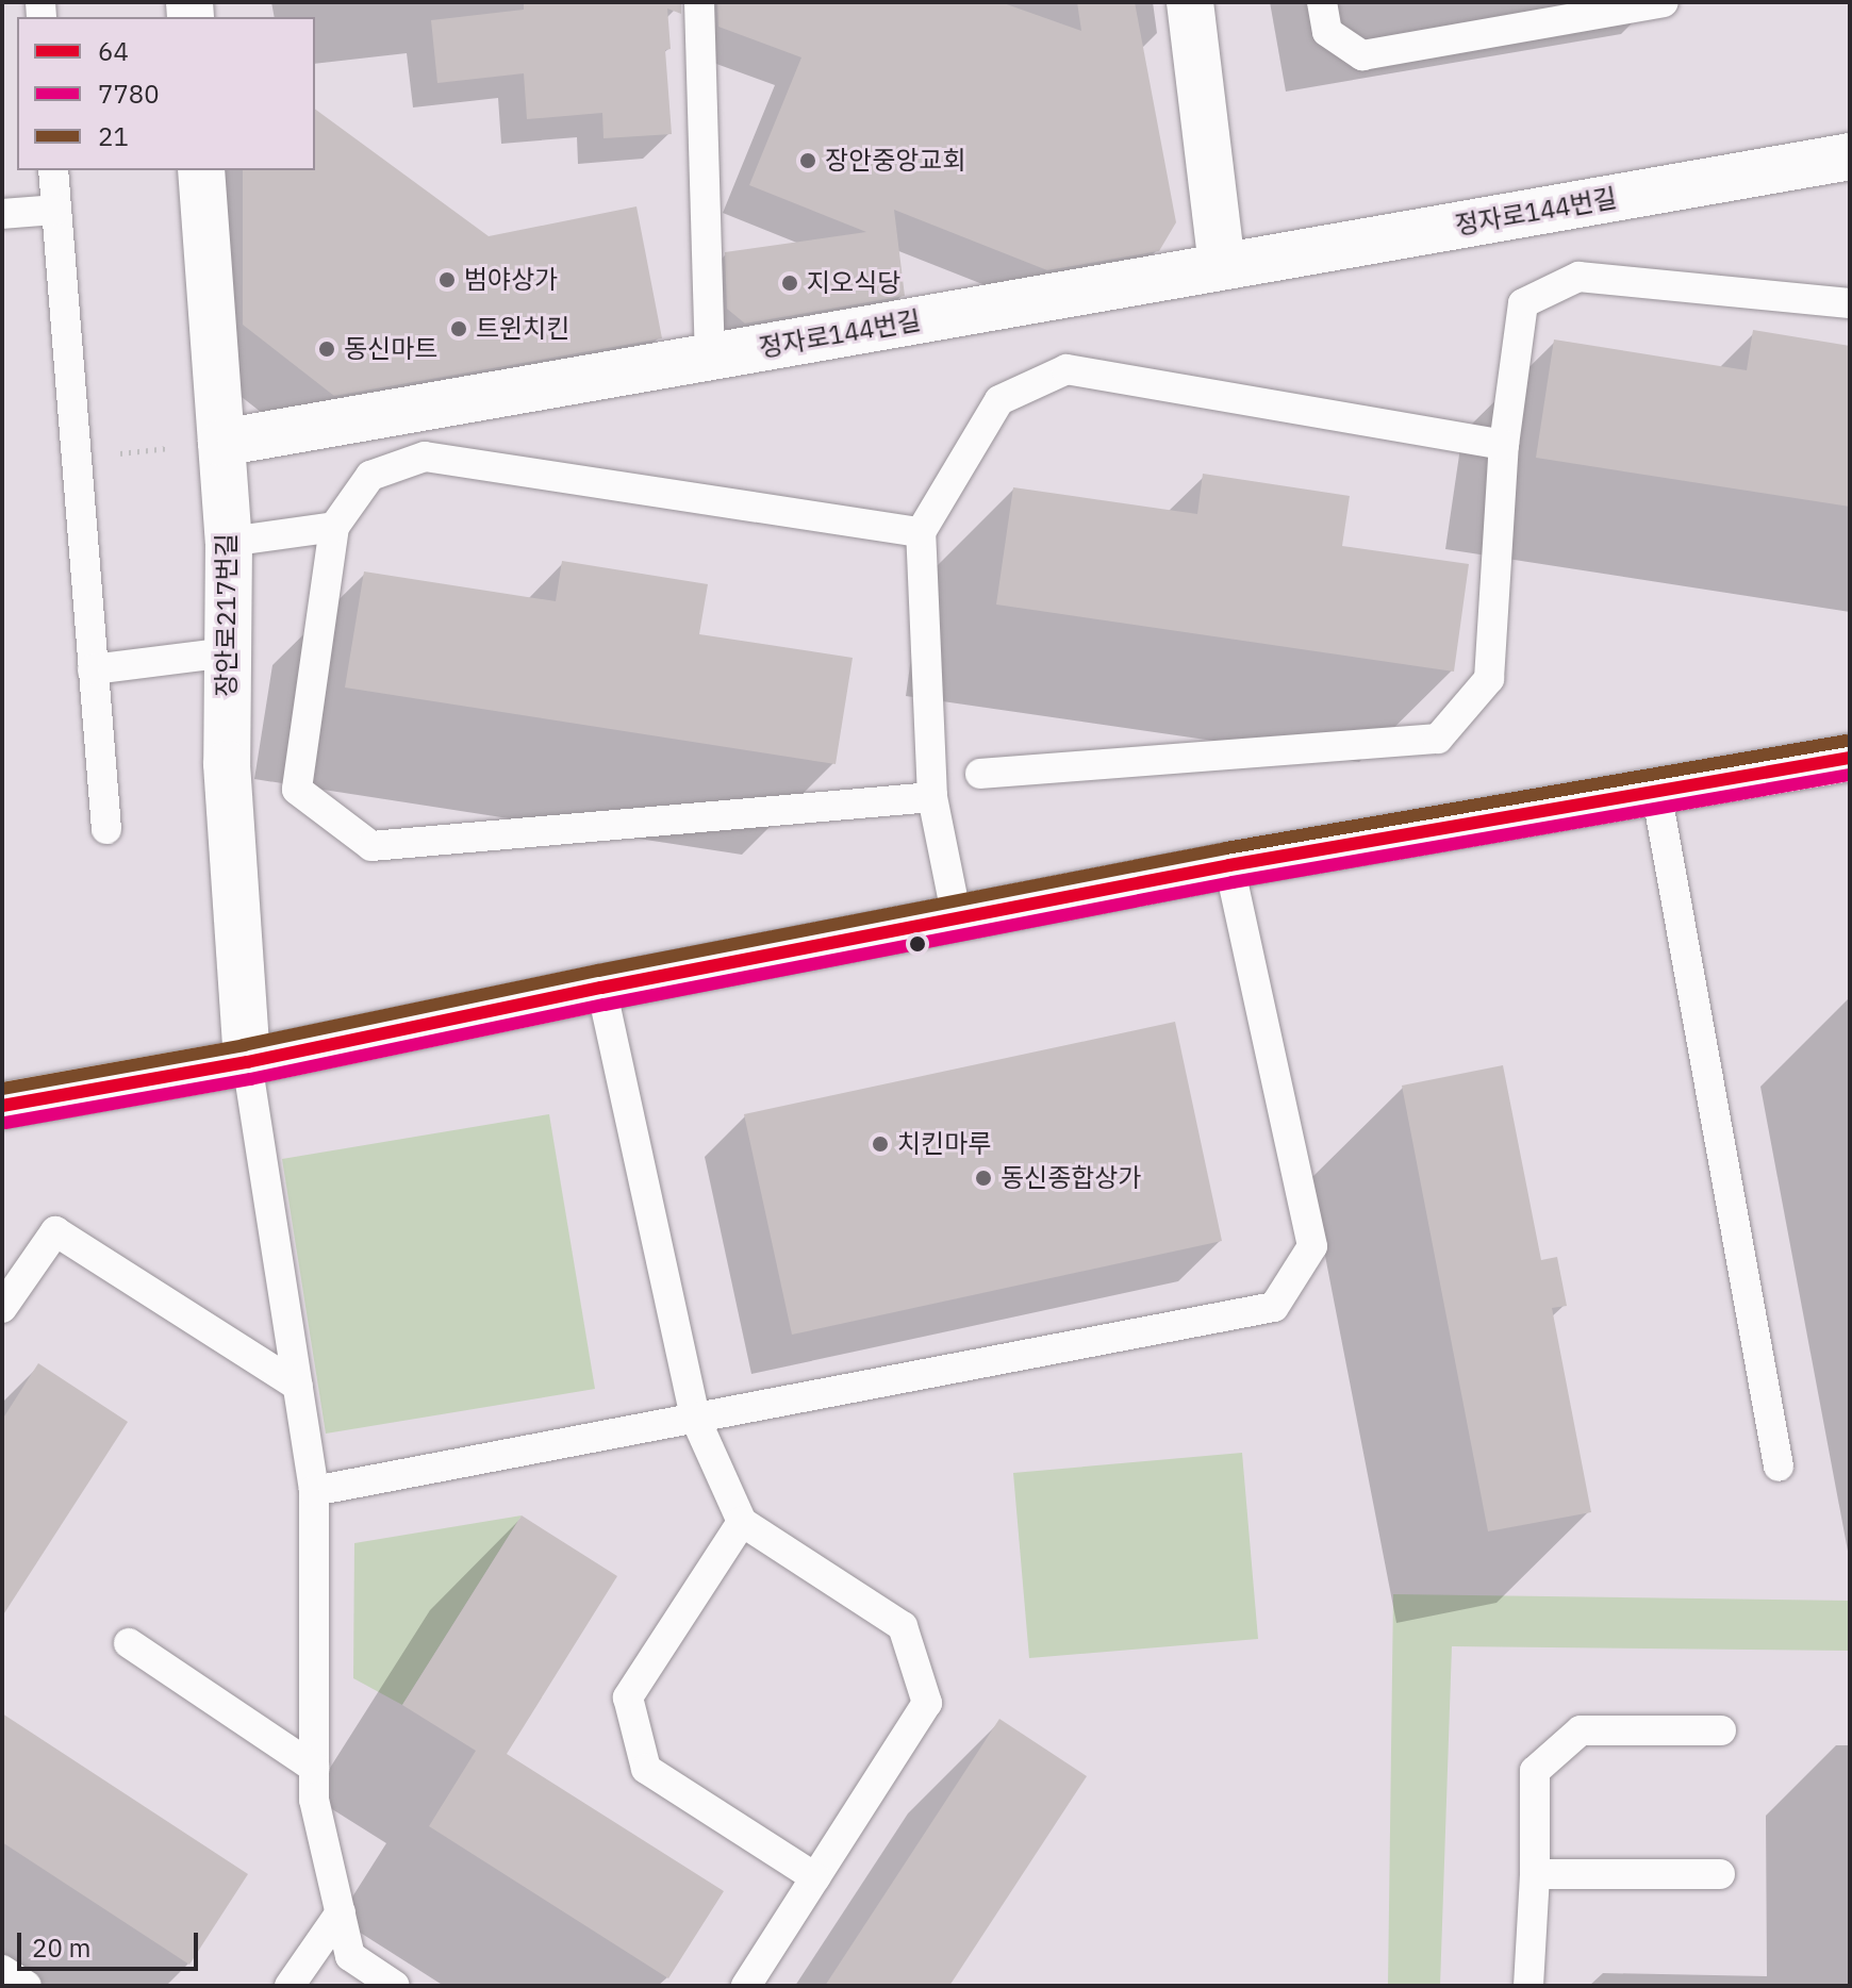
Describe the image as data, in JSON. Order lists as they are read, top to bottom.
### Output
{
  "streets": {
    "street": ["정자로144번길", "장안로217번길"]
  },
  "crossings": [
    ["정자로144번길", "장안로217번길"]
  ],
  "places": [
    "장안중앙교회",
    "범야상가",
    "지오식당",
    "트윈치킨",
    "동신마트",
    "치킨마루",
    "동신종합상가"
  ],
  "lines": ["transit line 21", "transit line 64", "transit line 7780"],
  "legend": ["64", "7780", "21"],
  "scale_bar": "20 m"
}
